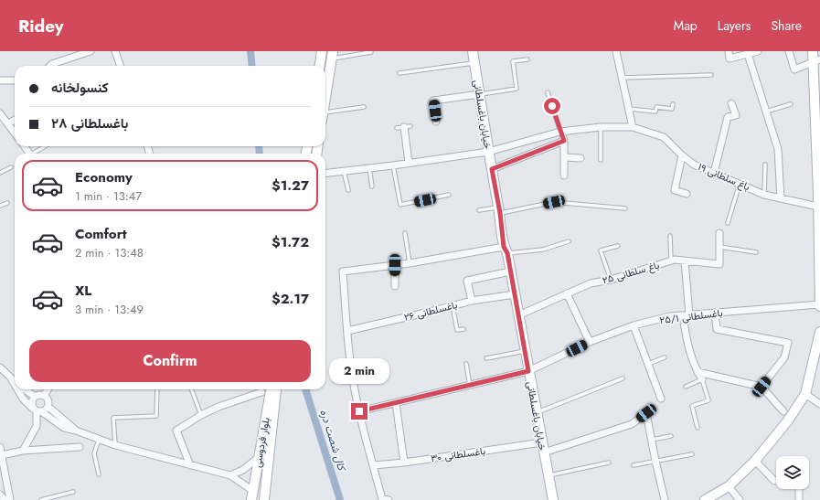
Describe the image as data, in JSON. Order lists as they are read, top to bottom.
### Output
{
  "streets": {
    "street": [
      "خیابان باغسلطانی",
      "باغ سلطانی ۱۹",
      "باغ سلطانی ۲۵",
      "باغسلطانی ۲۶",
      "باغسلطانی ۲۵/۱",
      "بلوار فردوسی",
      "باغسلطانی ۳۰"
    ]
  },
  "crossings": [
    ["خیابان باغسلطانی", "باغ سلطانی ۱۹"],
    ["خیابان باغسلطانی", "باغ سلطانی ۲۵"],
    ["خیابان باغسلطانی", "باغسلطانی ۲۶"],
    ["خیابان باغسلطانی", "باغسلطانی ۲۵/۱"],
    ["خیابان باغسلطانی", "باغسلطانی ۳۰"]
  ],
  "water": ["کال شصت دره"],
  "page": {
    "header": "Ridey",
    "nav": ["Map", "Layers", "Share"],
    "banner": ["کنسولخانه", "باغسلطانی ۲۸"],
    "list": [
      {
        "name": "Economy",
        "note": "1 min · 13:47",
        "value": "$1.27"
      },
      {
        "name": "Comfort",
        "note": "2 min · 13:48",
        "value": "$1.72"
      },
      {
        "name": "XL",
        "note": "3 min · 13:49",
        "value": "$2.17"
      }
    ],
    "buttons": "Confirm",
    "bubble": "2 min"
  }
}
